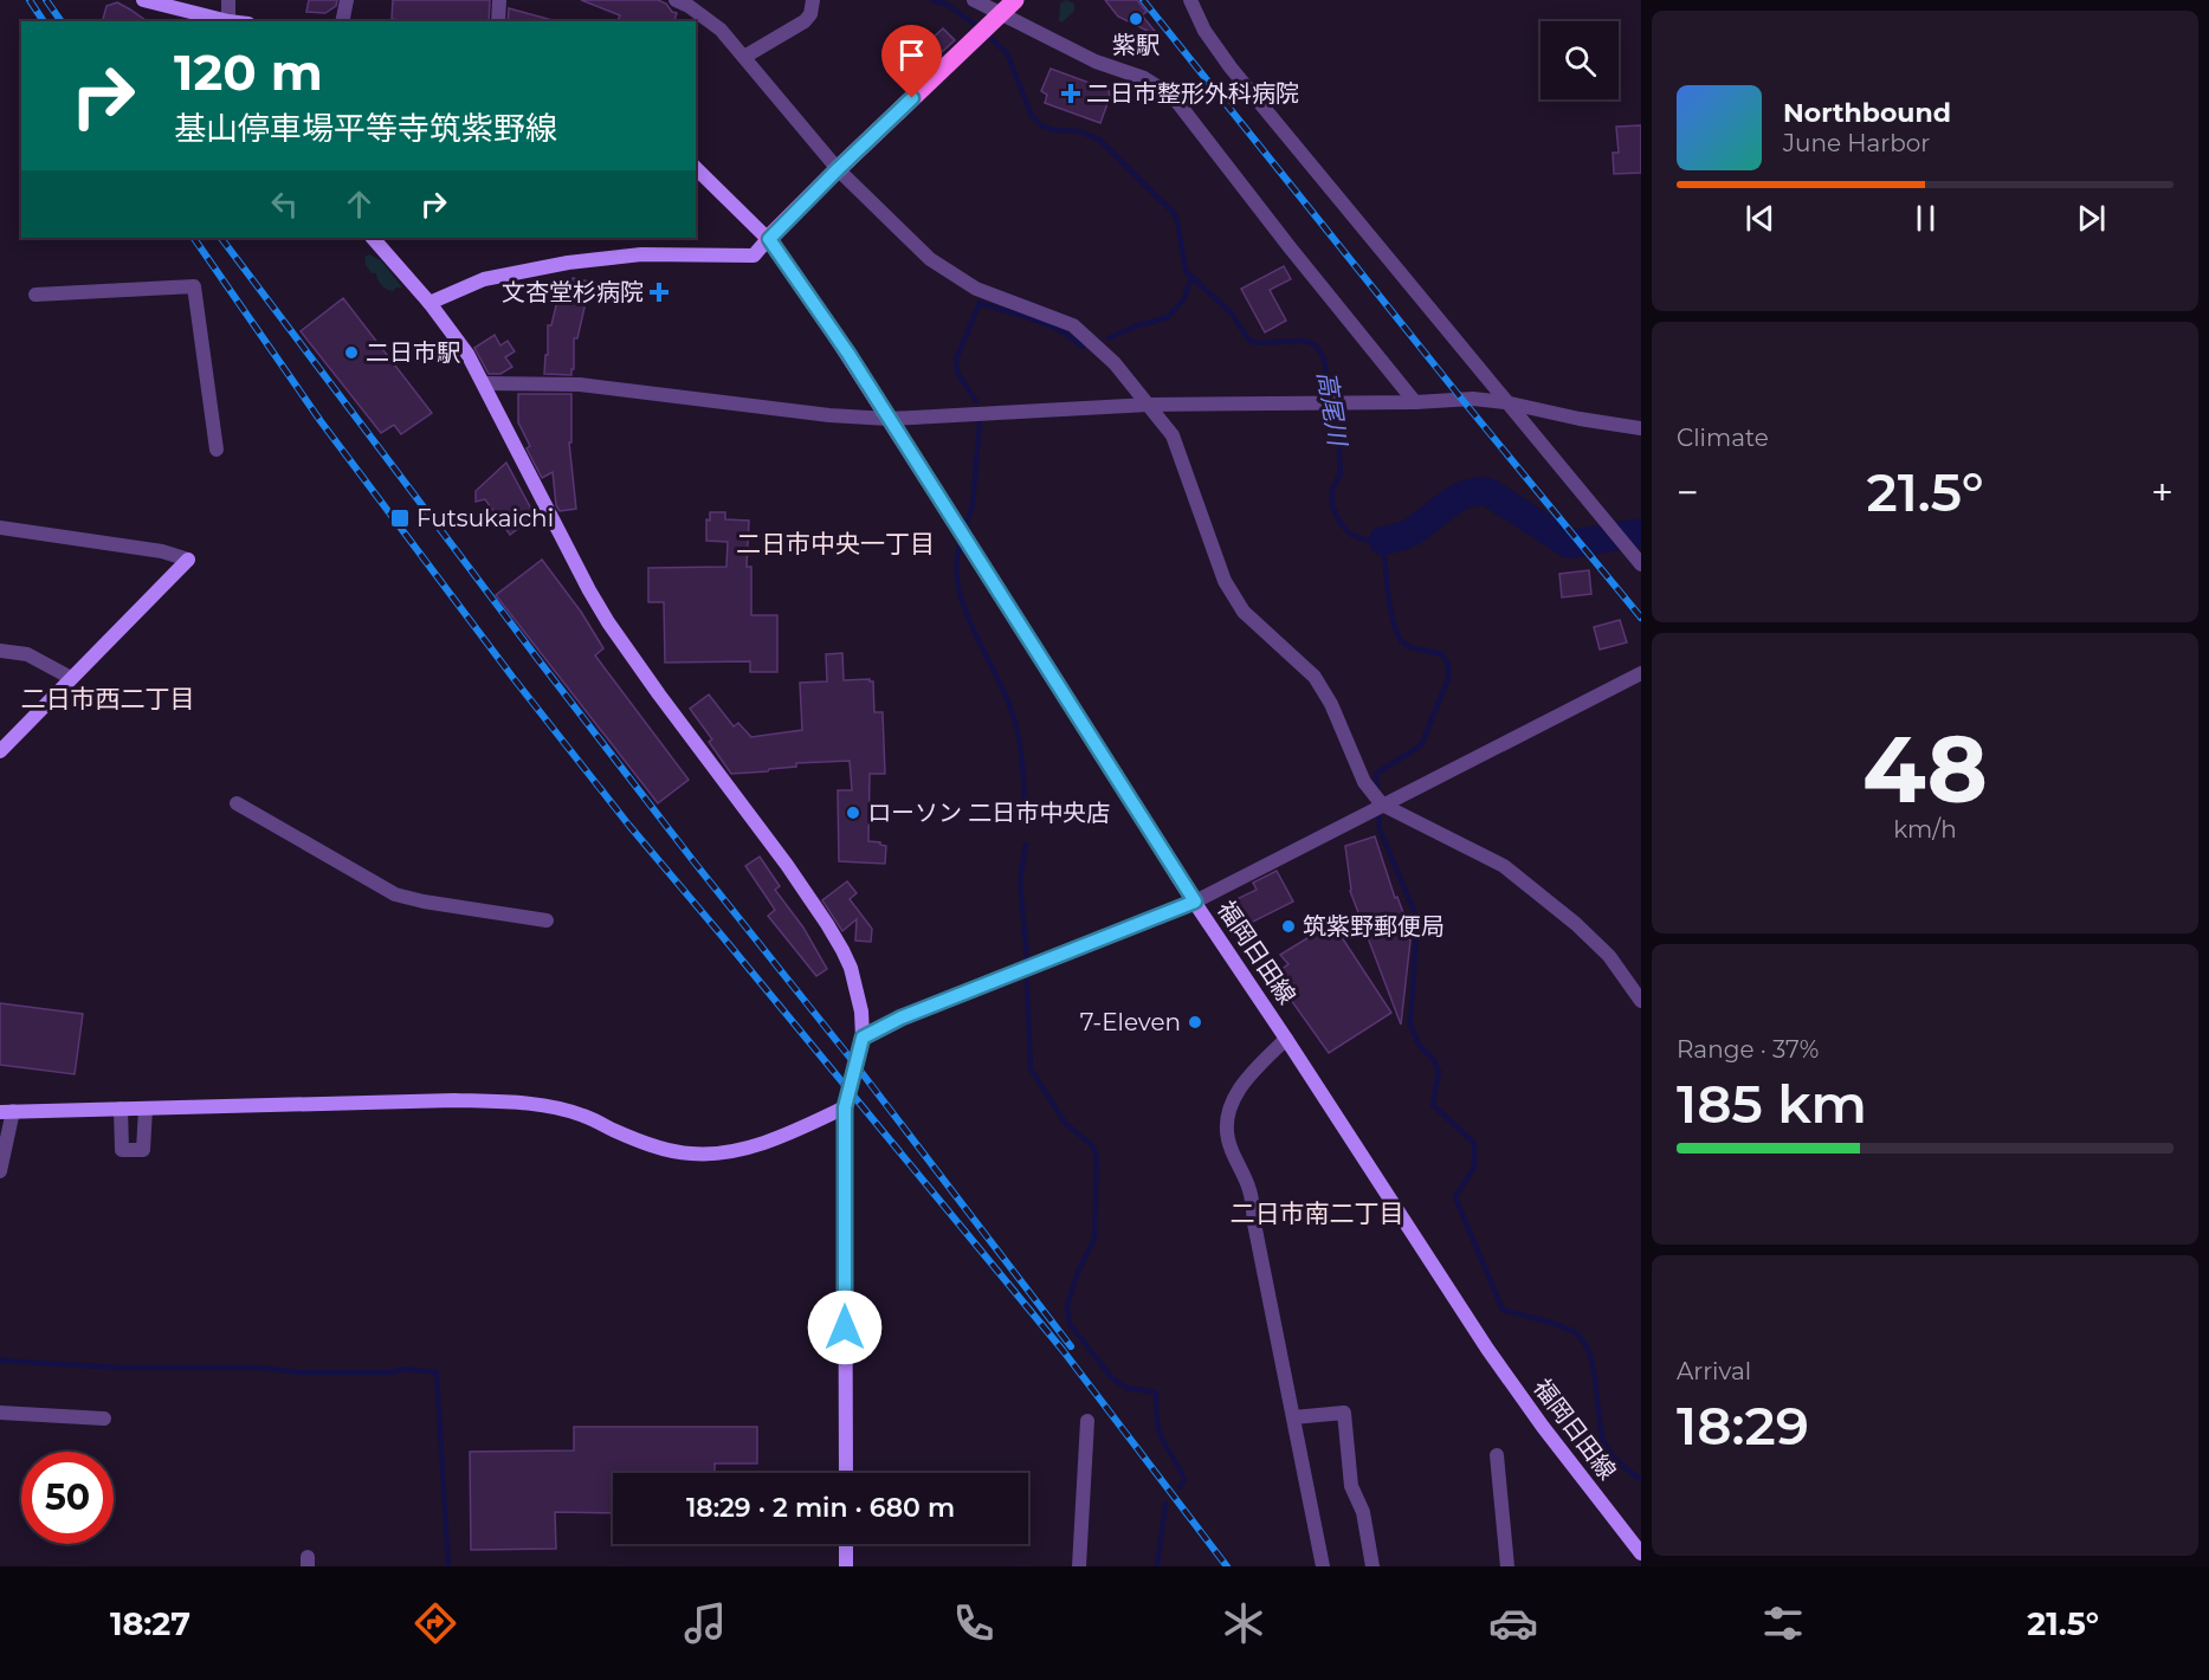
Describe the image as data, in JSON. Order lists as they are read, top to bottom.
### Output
{
  "streets": {
    "main road": ["福岡日田線"]
  },
  "districts": ["二日市中央一丁目", "二日市西二丁目", "二日市南二丁目"],
  "water": ["高尾川"],
  "places": {
    "other": [
      "紫駅",
      "二日市駅",
      "ローソン 二日市中央店",
      "筑紫野郵便局",
      "7-Eleven"
    ],
    "health": ["二日市整形外科病院", "文杏堂杉病院"],
    "transit": ["Futsukaichi"]
  },
  "page": {
    "turn": ["120 m", "基山停車場平等寺筑紫野線"],
    "song": ["Northbound", "June Harbor"],
    "tile": [
      "Climate",
      ["48", "km/h"],
      ["Range · 37%", "185 km"],
      ["Arrival", "18:29"]
    ],
    "heat": ["−", "21.5°", "+"],
    "limit": "50",
    "trip": "18:29 · 2 min · 680 m",
    "tabs": ["18:27", "21.5°"]
  }
}
